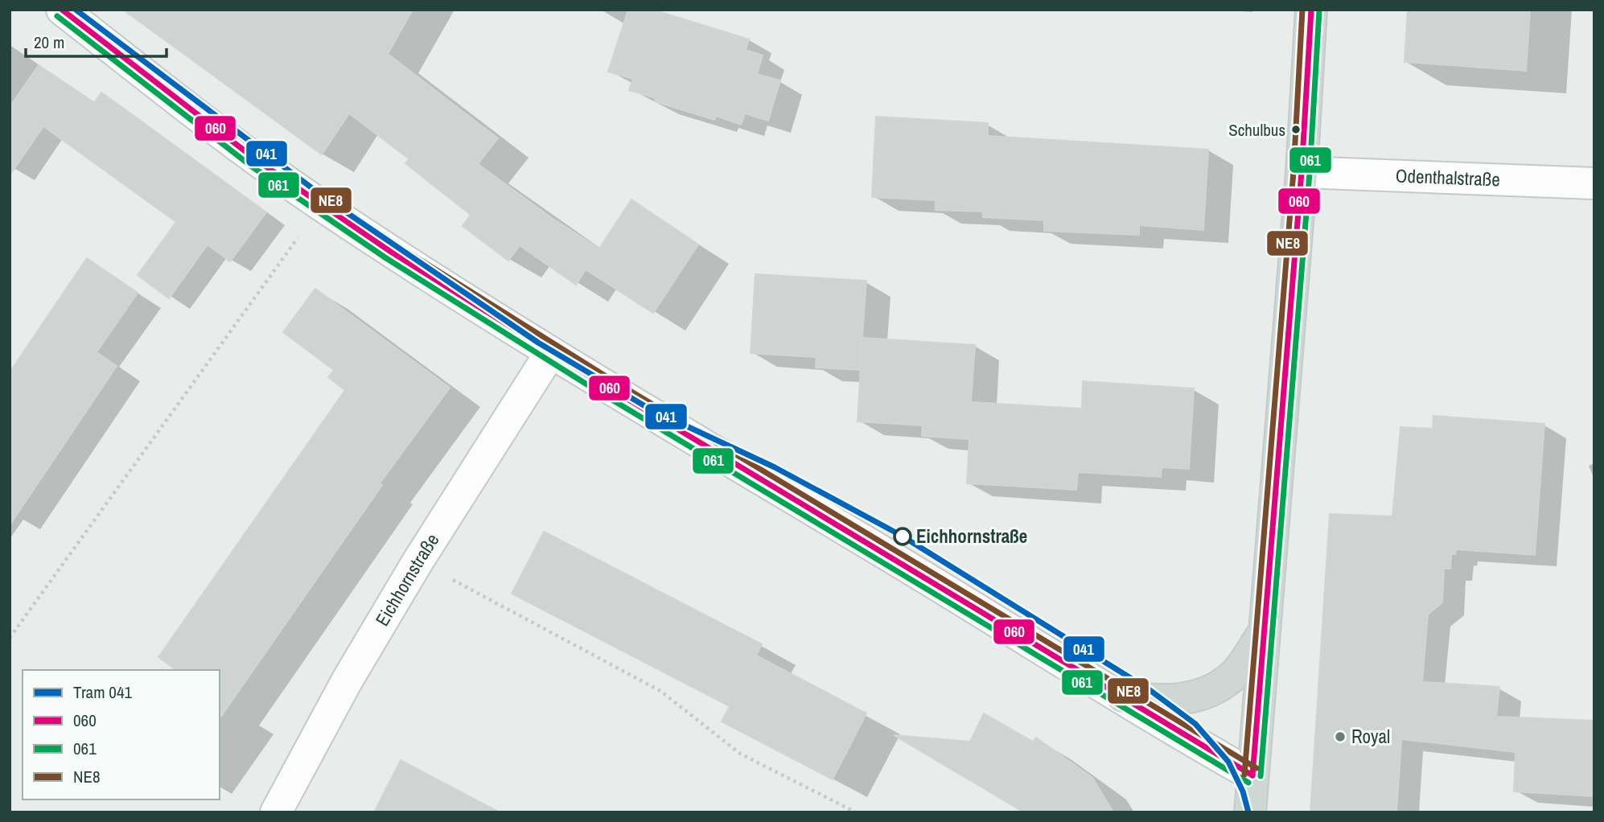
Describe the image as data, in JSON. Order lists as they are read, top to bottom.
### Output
{
  "streets": {
    "street": ["Odenthalstraße", "Eichhornstraße"]
  },
  "places": ["Schulbus", "Eichhornstraße", "Royal"],
  "lines": [
    "tram line 041",
    "transit line 060",
    "transit line NE8",
    "transit line 061"
  ],
  "legend": [
    "Tram 041",
    "060",
    "061",
    "NE8"
  ],
  "scale_bar": "20 m"
}
